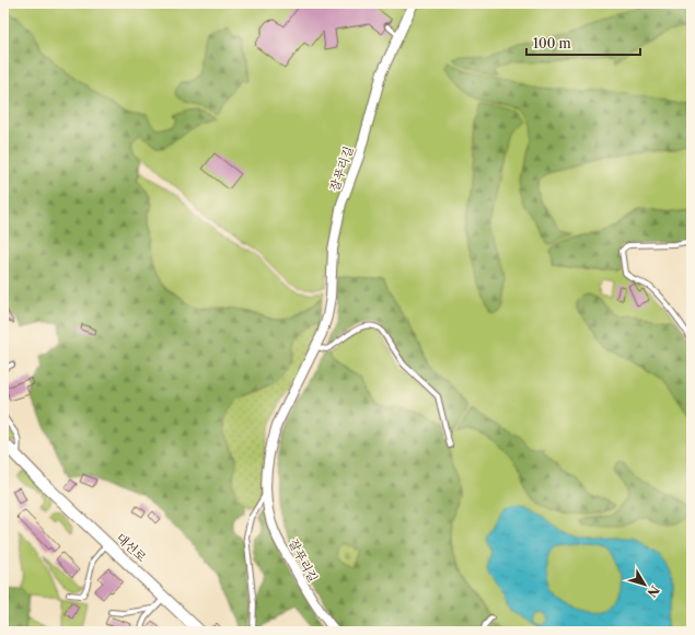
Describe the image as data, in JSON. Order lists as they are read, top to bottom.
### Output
{
  "streets": {
    "street": ["잘푸리길", "대선로"]
  },
  "scale_bar": "100 m",
  "north": "bottom right"
}
